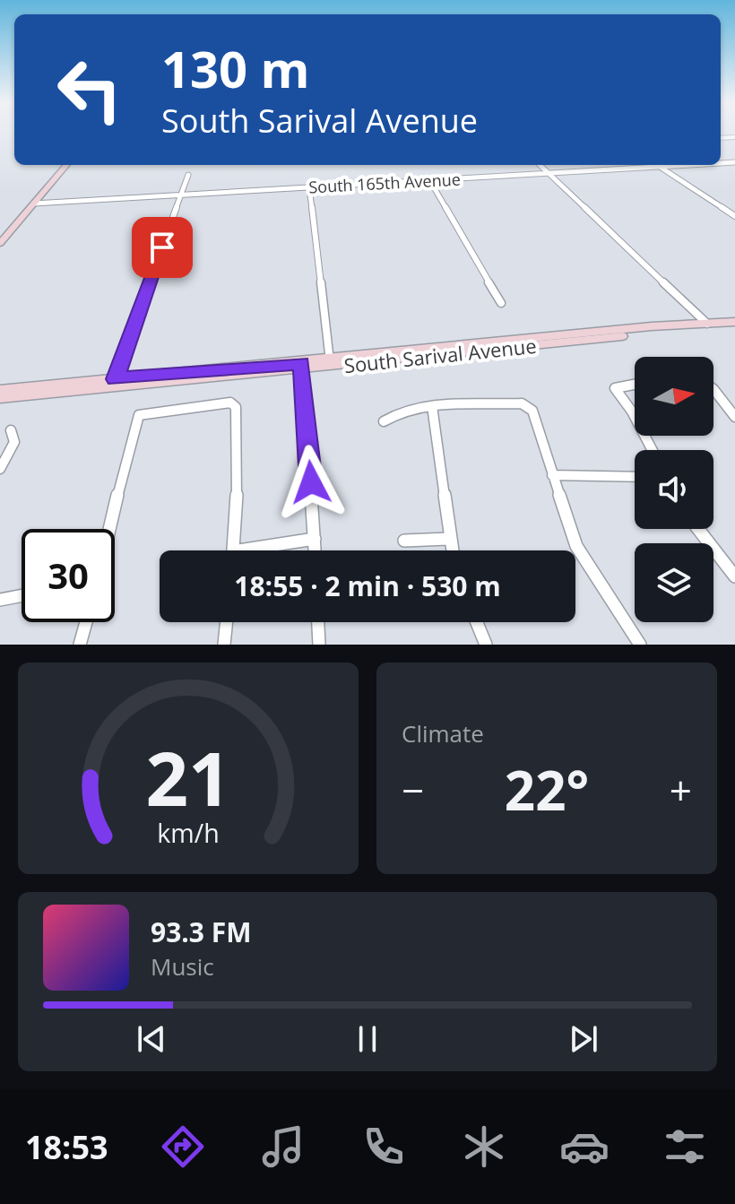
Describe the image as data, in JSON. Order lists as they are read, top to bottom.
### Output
{
  "streets": {
    "main road": ["South Sarival Avenue"],
    "street": ["South 165th Avenue"]
  },
  "north": "right",
  "page": {
    "turn": ["130 m", "South Sarival Avenue"],
    "limit": "30",
    "trip": "18:55 · 2 min · 530 m",
    "tile": "Climate",
    "heat": ["−", "22°", "+"],
    "song": ["93.3 FM", "Music"],
    "tabs": "18:53",
    "gauge": ["21", "km/h"]
  }
}
